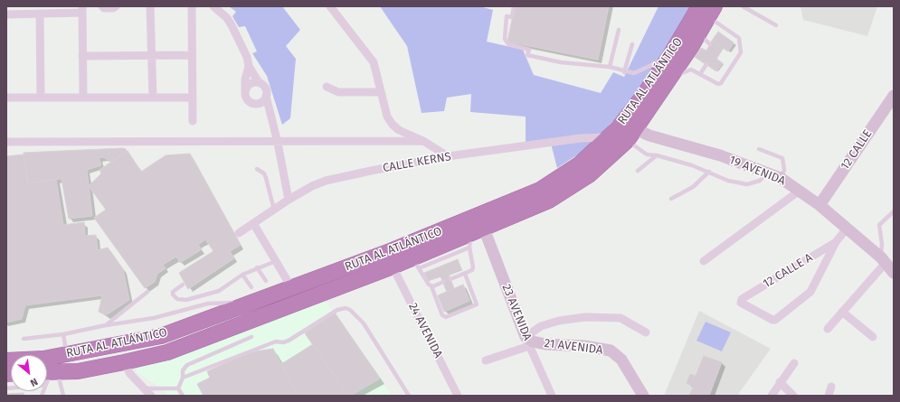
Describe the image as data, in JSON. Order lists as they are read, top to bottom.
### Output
{
  "streets": {
    "highway": ["RUTA AL ATLÁNTICO"],
    "street": [
      "12 CALLE",
      "CALLE KERNS",
      "19 AVENIDA",
      "12 CALLE A",
      "23 AVENIDA",
      "24 AVENIDA",
      "21 AVENIDA"
    ]
  },
  "crossings": [
    ["RUTA AL ATLÁNTICO", "CALLE KERNS"],
    ["RUTA AL ATLÁNTICO", "19 AVENIDA"],
    ["RUTA AL ATLÁNTICO", "23 AVENIDA"],
    ["RUTA AL ATLÁNTICO", "24 AVENIDA"],
    ["12 CALLE", "19 AVENIDA"],
    ["23 AVENIDA", "21 AVENIDA"]
  ],
  "north": "bottom right"
}
